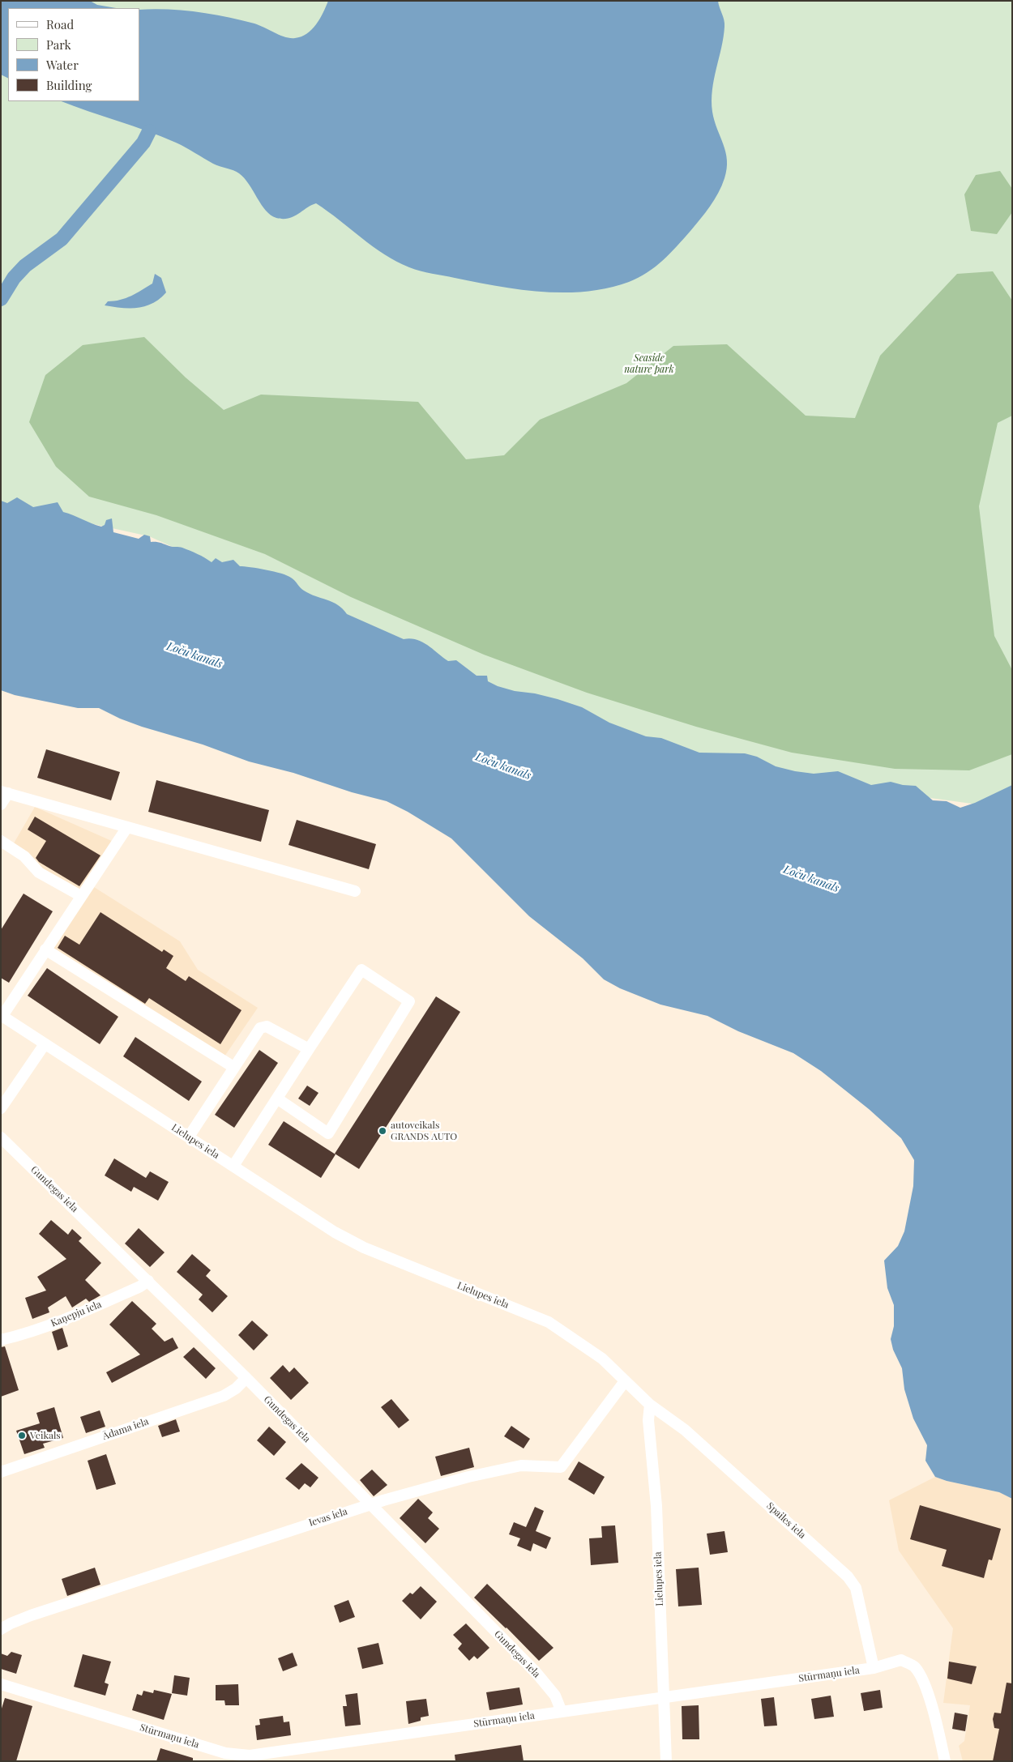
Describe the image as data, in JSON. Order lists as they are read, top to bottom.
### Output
{
  "streets": {
    "street": [
      "Lielupes iela",
      "Gundegas iela",
      "Kaņepju iela",
      "Ādama iela",
      "Ievas iela",
      "Spailes iela",
      "Stūrmaņu iela"
    ]
  },
  "crossings": [
    ["Lielupes iela", "Ievas iela"],
    ["Lielupes iela", "Spailes iela"],
    ["Lielupes iela", "Stūrmaņu iela"],
    ["Gundegas iela", "Kaņepju iela"],
    ["Gundegas iela", "Ādama iela"],
    ["Gundegas iela", "Ievas iela"],
    ["Gundegas iela", "Stūrmaņu iela"],
    ["Spailes iela", "Stūrmaņu iela"]
  ],
  "water": ["Loču kanāls"],
  "parks": ["Seaside nature park"],
  "places": ["autoveikals GRANDS AUTO", "Veikals"],
  "legend": [
    "Road",
    "Park",
    "Water",
    "Building"
  ]
}
